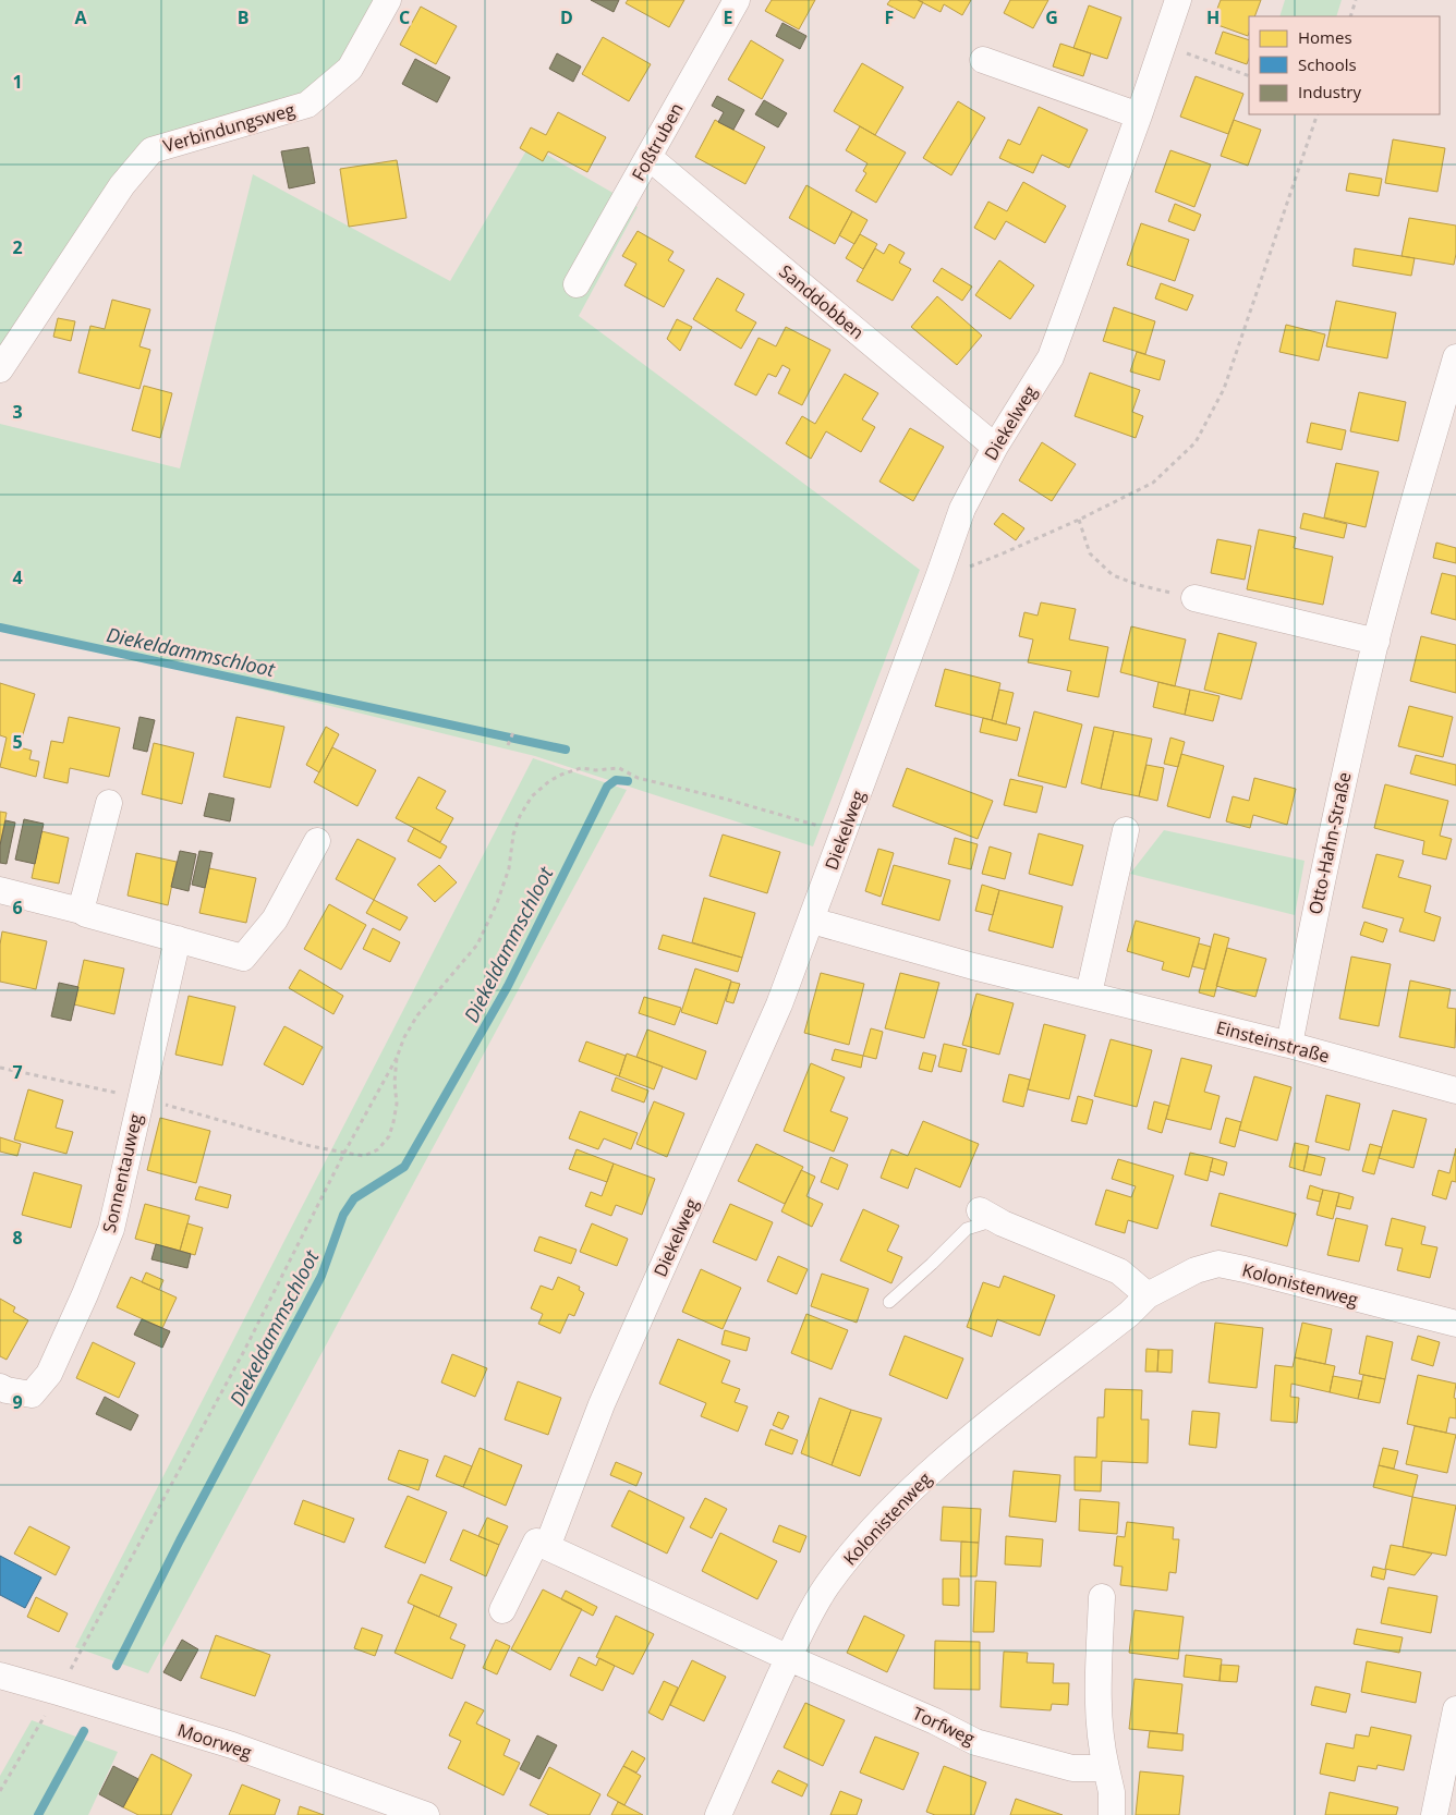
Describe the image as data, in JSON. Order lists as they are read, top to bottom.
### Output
{
  "streets": {
    "street": [
      "Verbindungsweg",
      "Foßtruben",
      "Sanddobben",
      "Diekelweg",
      "Otto-Hahn-Straße",
      "Einsteinstraße",
      "Sonnentauweg",
      "Kolonistenweg",
      "Torfweg",
      "Moorweg"
    ]
  },
  "crossings": [
    ["Foßtruben", "Sanddobben"],
    ["Sanddobben", "Diekelweg"],
    ["Diekelweg", "Einsteinstraße"],
    ["Otto-Hahn-Straße", "Einsteinstraße"],
    ["Kolonistenweg", "Torfweg"]
  ],
  "water": ["Diekeldammschloot"],
  "legend": ["Homes", "Schools", "Industry"],
  "grid": {
    "columns": [
      "A",
      "B",
      "C",
      "D",
      "E",
      "F",
      "G",
      "H"
    ],
    "rows": [
      "1",
      "2",
      "3",
      "4",
      "5",
      "6",
      "7",
      "8",
      "9"
    ]
  }
}
